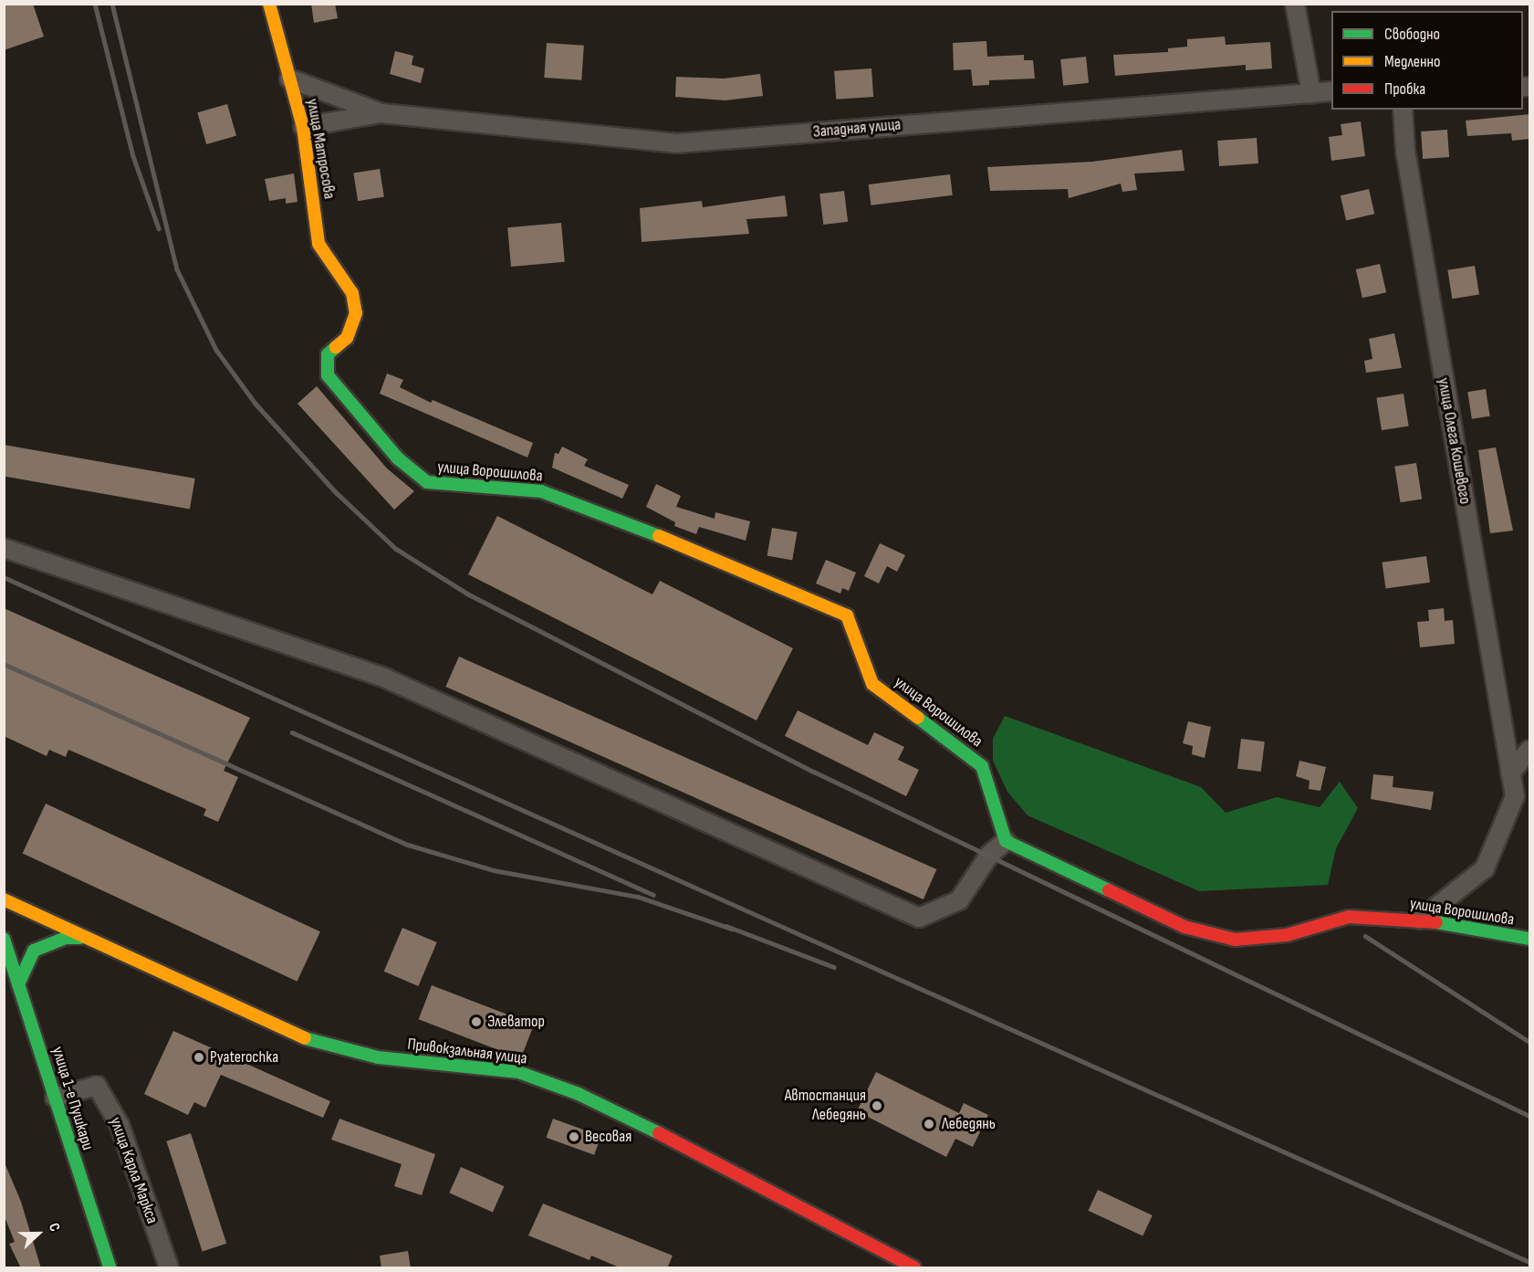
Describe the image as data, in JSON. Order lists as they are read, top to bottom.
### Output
{
  "streets": {
    "street": [
      "Западная улица",
      "улица Матросова",
      "улица Олега Кошевого",
      "улица Ворошилова",
      "Привокзальная улица",
      "улица 1-е Пушкари",
      "улица Карла Маркса"
    ]
  },
  "crossings": [
    ["улица Матросова", "улица Ворошилова"],
    ["улица Олега Кошевого", "улица Ворошилова"],
    ["улица 1-е Пушкари", "улица Карла Маркса"]
  ],
  "places": [
    "Элеватор",
    "Pyaterochka",
    "Автостанция Лебедянь",
    "Лебедянь",
    "Весовая"
  ],
  "legend": ["Свободно", "Медленно", "Пробка"],
  "north": "right"
}
